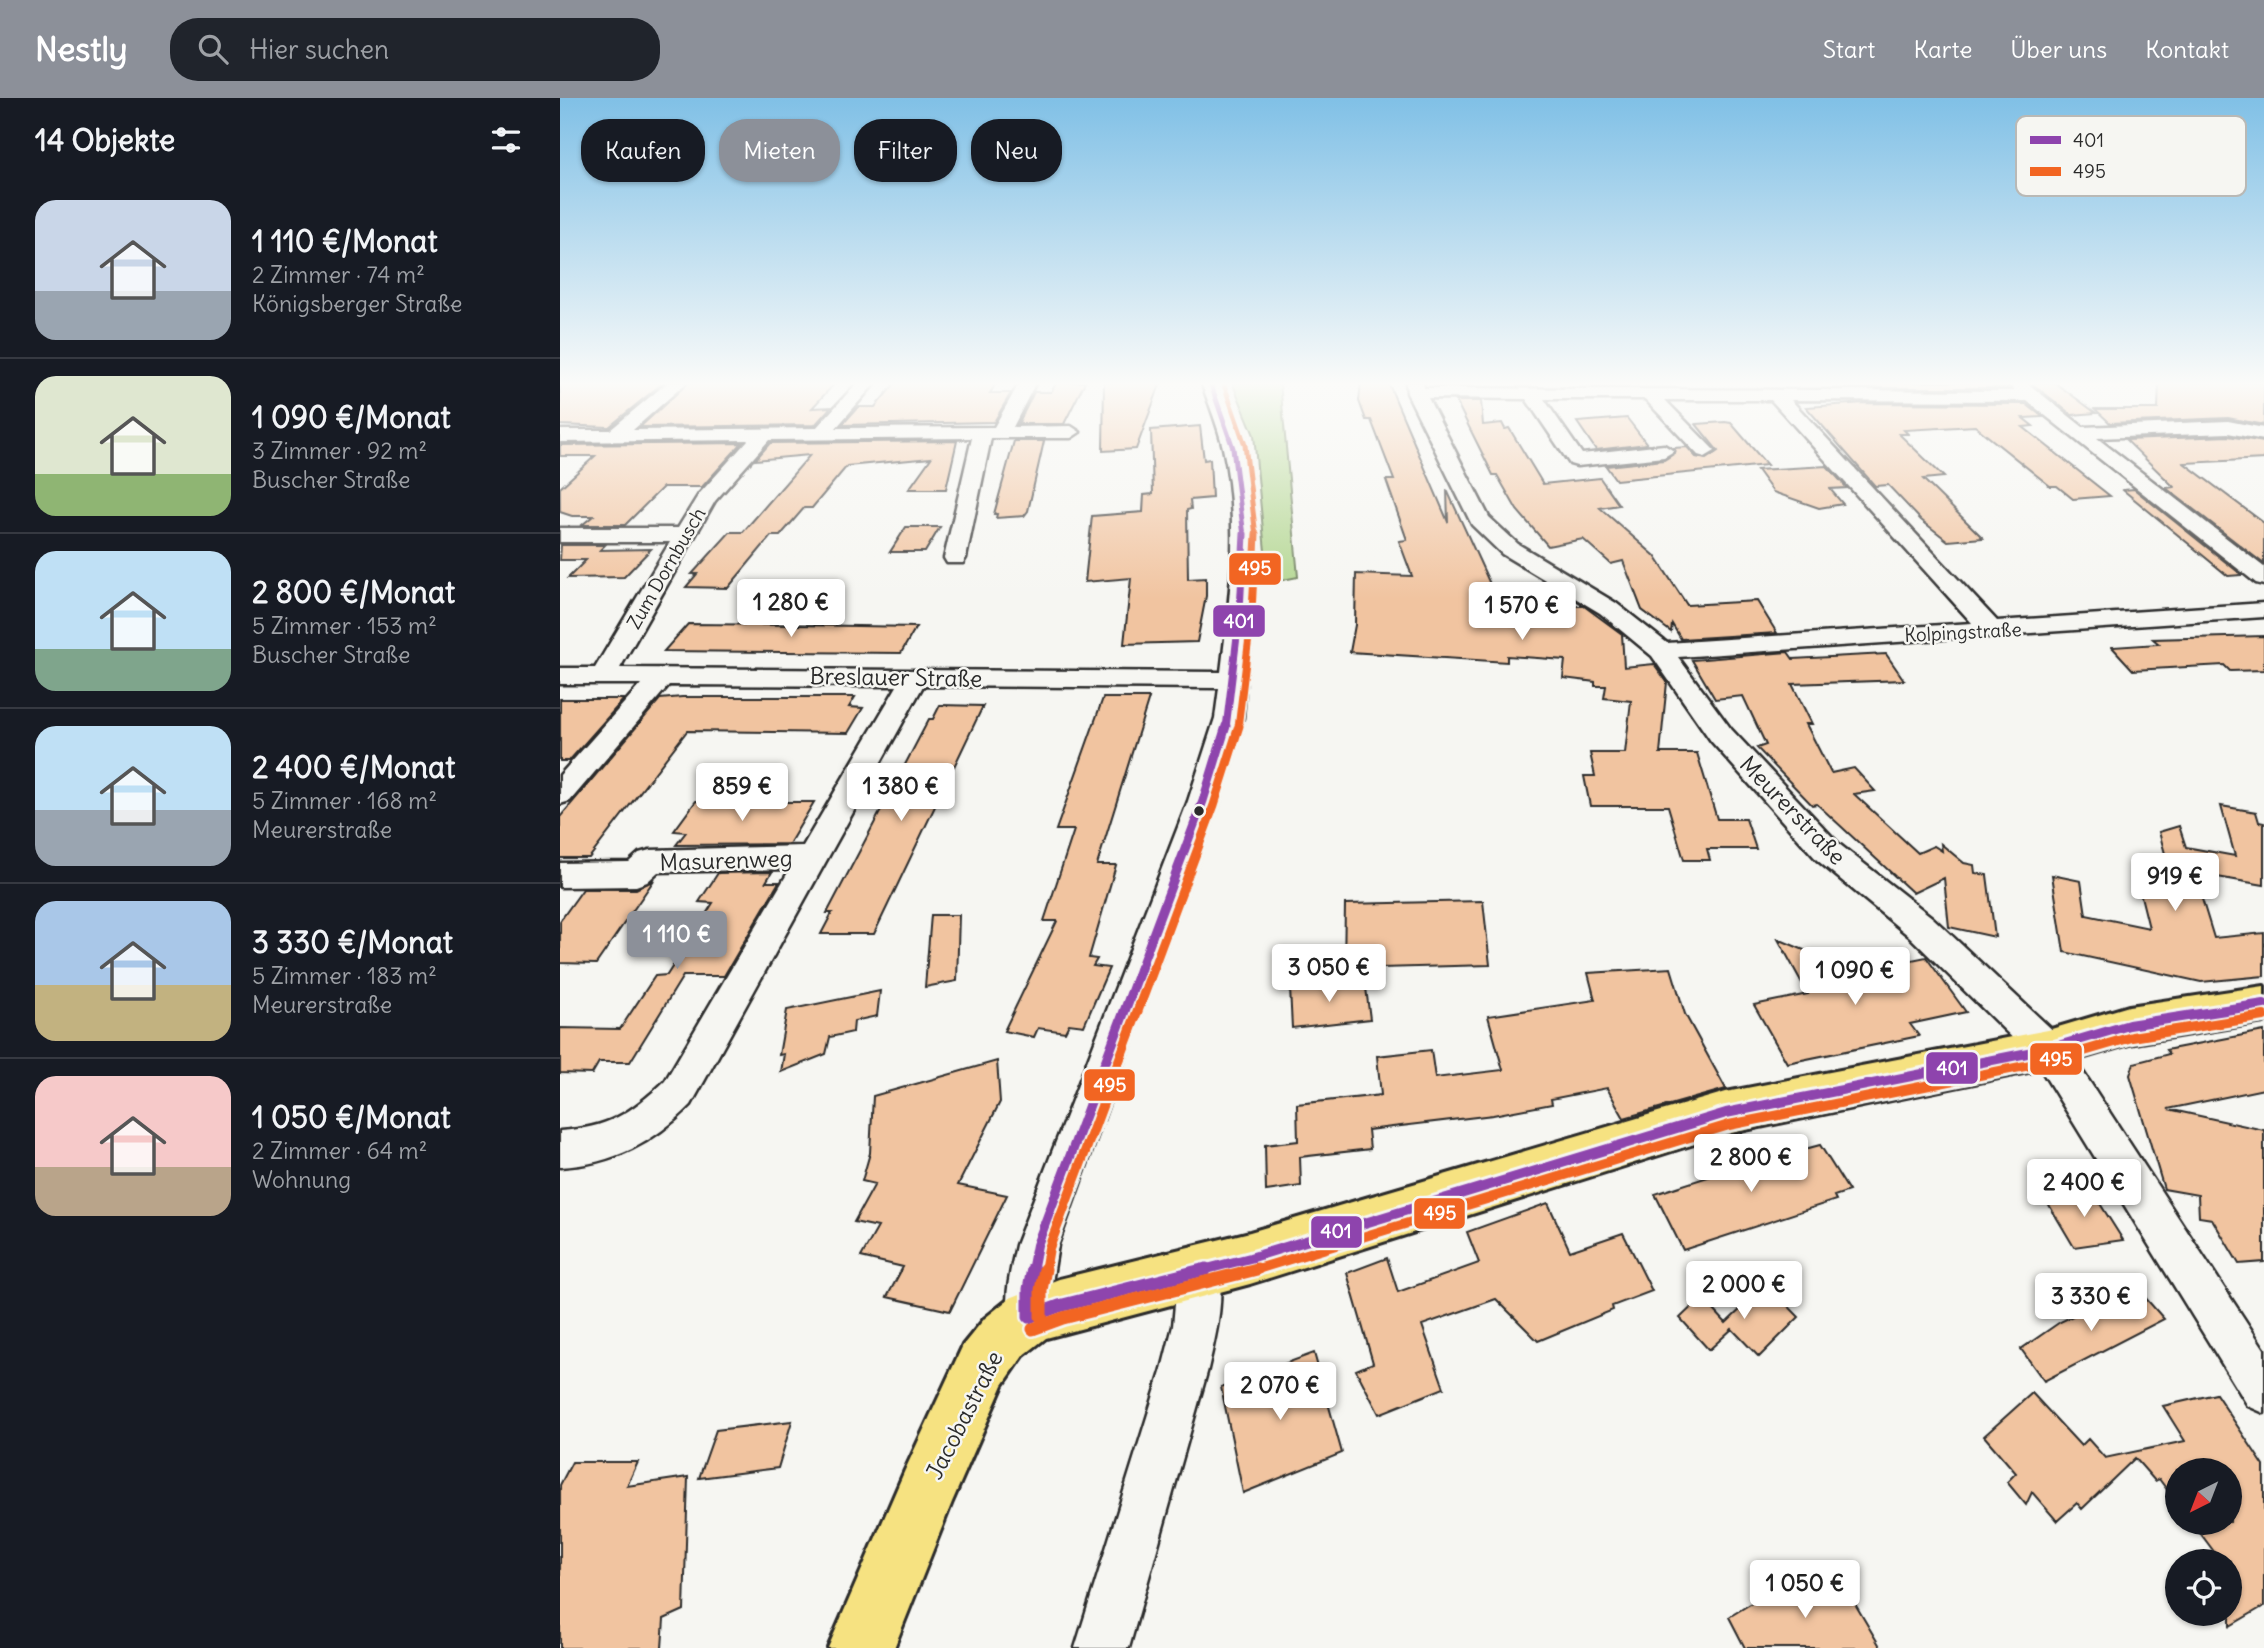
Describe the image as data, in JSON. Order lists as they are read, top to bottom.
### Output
{
  "streets": {
    "main road": ["Jacobastraße"],
    "street": [
      "Zum Dornbusch",
      "Kolpingstraße",
      "Breslauer Straße",
      "Meurerstraße",
      "Masurenweg"
    ]
  },
  "crossings": [
    ["Zum Dornbusch", "Breslauer Straße"],
    ["Kolpingstraße", "Meurerstraße"]
  ],
  "lines": ["transit line 401", "transit line 495"],
  "legend": ["401", "495"],
  "north": "bottom left",
  "page": {
    "header": "Nestly",
    "search": "Hier suchen",
    "nav": [
      "Start",
      "Karte",
      "Über uns",
      "Kontakt"
    ],
    "heading": "14 Objekte",
    "chip": [
      "Kaufen",
      "Mieten",
      "Filter",
      "Neu"
    ],
    "list": [
      {
        "name": "1 110 €/Monat",
        "note": "2 Zimmer · 74 m² · Königsberger Straße"
      },
      {
        "name": "1 090 €/Monat",
        "note": "3 Zimmer · 92 m² · Buscher Straße"
      },
      {
        "name": "2 800 €/Monat",
        "note": "5 Zimmer · 153 m² · Buscher Straße"
      },
      {
        "name": "2 400 €/Monat",
        "note": "5 Zimmer · 168 m² · Meurerstraße"
      },
      {
        "name": "3 330 €/Monat",
        "note": "5 Zimmer · 183 m² · Meurerstraße"
      },
      {
        "name": "1 050 €/Monat",
        "note": "2 Zimmer · 64 m² · Wohnung"
      }
    ],
    "price": [
      "1 280 €",
      "1 570 €",
      "859 €",
      "1 380 €",
      "919 €",
      "1 110 €",
      "3 050 €",
      "1 090 €",
      "2 800 €",
      "2 400 €",
      "2 000 €",
      "3 330 €",
      "2 070 €",
      "1 050 €"
    ]
  }
}
